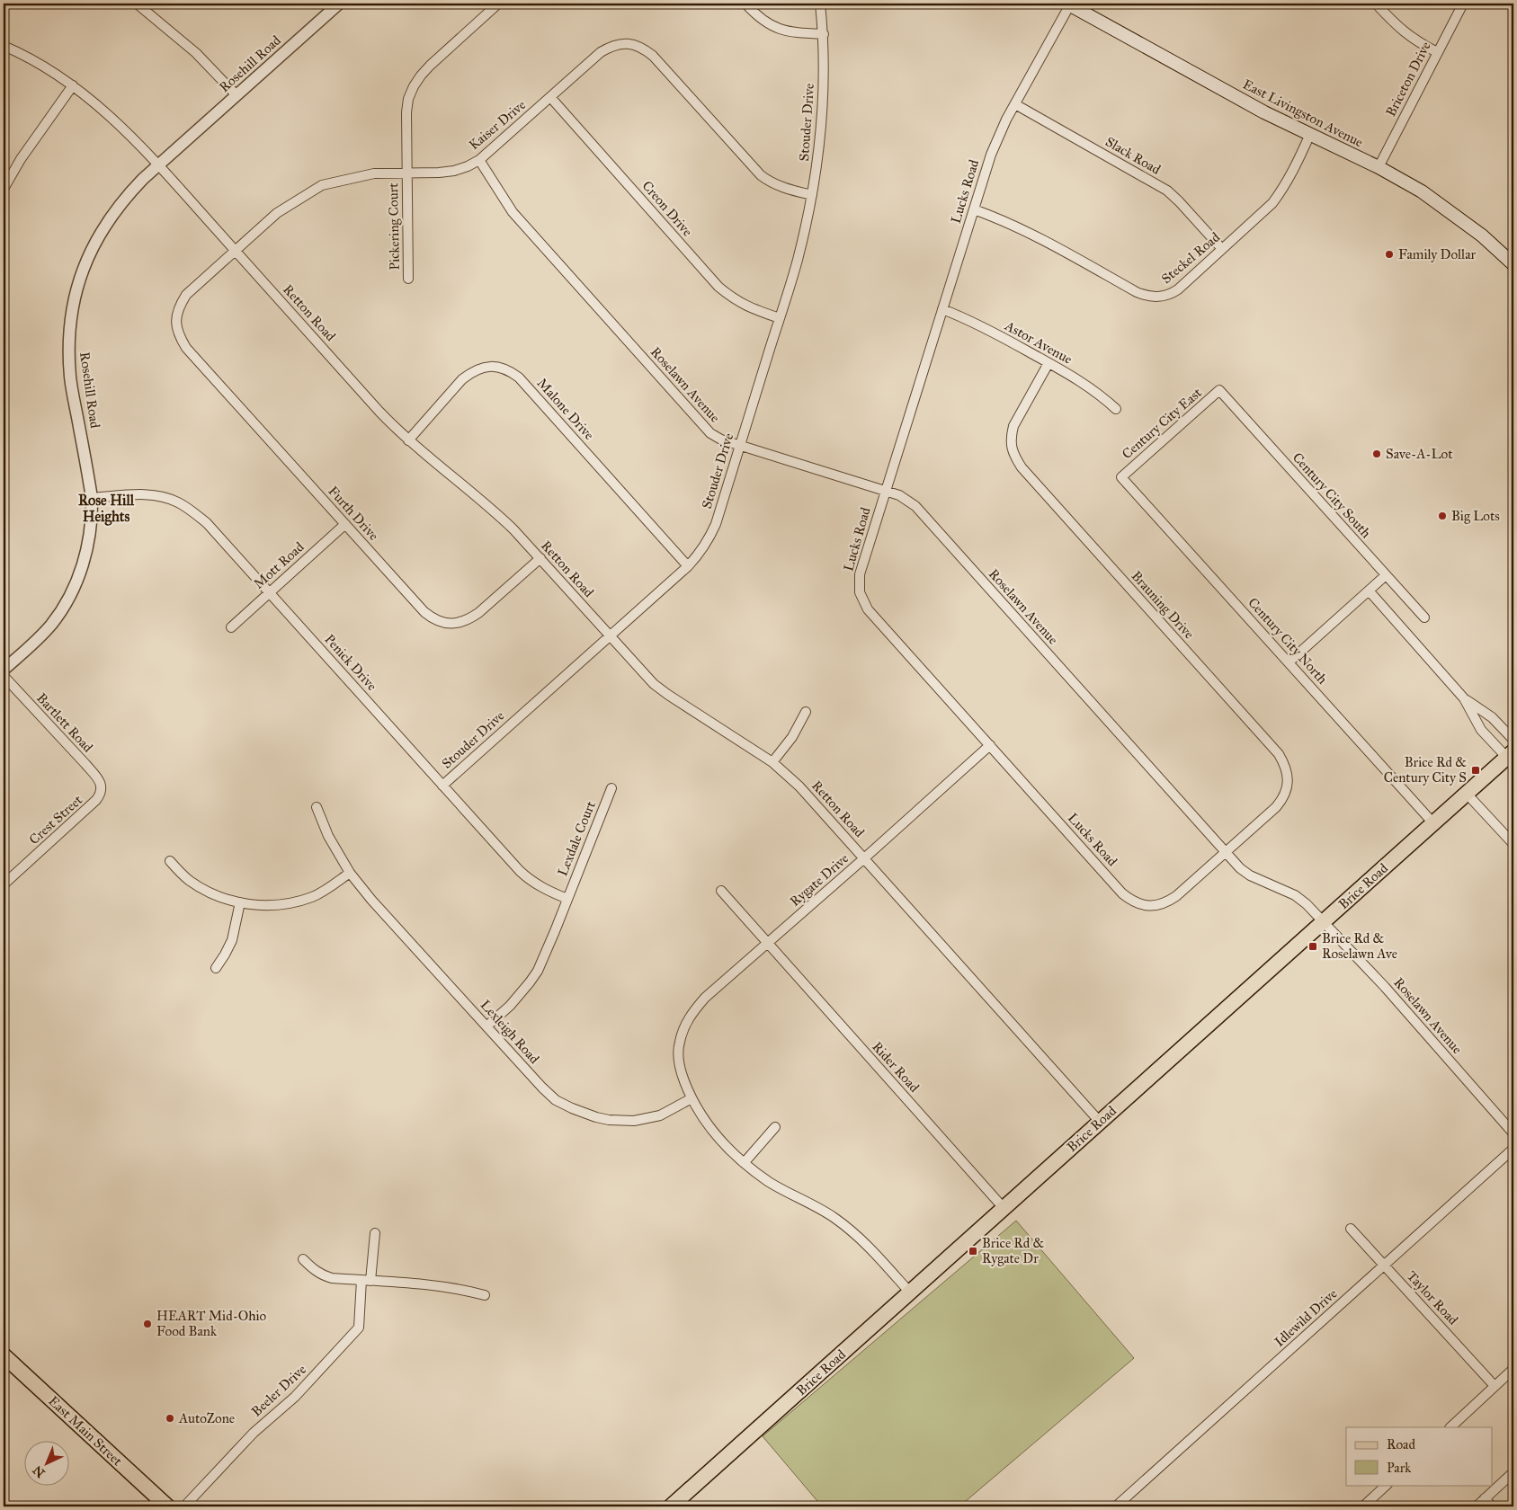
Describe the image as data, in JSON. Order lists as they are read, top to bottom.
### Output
{
  "streets": {
    "main road": ["East Livingston Avenue", "Brice Road", "East Main Street"],
    "street": [
      "Rosehill Road",
      "Briceton Drive",
      "Stouder Drive",
      "Kaiser Drive",
      "Slack Road",
      "Lucks Road",
      "Creon Drive",
      "Pickering Court",
      "Steckel Road",
      "Retton Road",
      "Astor Avenue",
      "Roselawn Avenue",
      "Malone Drive",
      "Century City East",
      "Century City South",
      "Furth Drive",
      "Mott Road",
      "Brauning Drive",
      "Century City North",
      "Penick Drive",
      "Bartlett Road",
      "Crest Street",
      "Lexdale Court",
      "Rygate Drive",
      "Lexleigh Road",
      "Rider Road",
      "Taylor Road",
      "Idlewild Drive",
      "Beeler Drive"
    ]
  },
  "crossings": [
    ["Rosehill Road", "Retton Road"],
    ["Rosehill Road", "Penick Drive"],
    ["Briceton Drive", "East Livingston Avenue"],
    ["East Livingston Avenue", "Lucks Road"],
    ["East Livingston Avenue", "Steckel Road"],
    ["Stouder Drive", "Kaiser Drive"],
    ["Stouder Drive", "Creon Drive"],
    ["Stouder Drive", "Retton Road"],
    ["Stouder Drive", "Roselawn Avenue"],
    ["Stouder Drive", "Malone Drive"],
    ["Stouder Drive", "Penick Drive"],
    ["Kaiser Drive", "Creon Drive"],
    ["Kaiser Drive", "Pickering Court"],
    ["Kaiser Drive", "Retton Road"],
    ["Kaiser Drive", "Roselawn Avenue"],
    ["Kaiser Drive", "Furth Drive"],
    ["Slack Road", "Lucks Road"],
    ["Slack Road", "Steckel Road"],
    ["Lucks Road", "Steckel Road"],
    ["Lucks Road", "Astor Avenue"],
    ["Lucks Road", "Roselawn Avenue"],
    ["Lucks Road", "Brauning Drive"],
    ["Lucks Road", "Rygate Drive"],
    ["Retton Road", "Malone Drive"],
    ["Retton Road", "Furth Drive"],
    ["Retton Road", "Rygate Drive"],
    ["Retton Road", "Brice Road"],
    ["Astor Avenue", "Brauning Drive"],
    ["Roselawn Avenue", "Brauning Drive"],
    ["Roselawn Avenue", "Brice Road"],
    ["Century City East", "Century City South"],
    ["Century City East", "Century City North"],
    ["Furth Drive", "Mott Road"],
    ["Mott Road", "Penick Drive"],
    ["Century City North", "Brice Road"],
    ["Penick Drive", "Lexdale Court"],
    ["Bartlett Road", "Crest Street"],
    ["Lexdale Court", "Lexleigh Road"],
    ["Rygate Drive", "Lexleigh Road"],
    ["Rygate Drive", "Rider Road"],
    ["Brice Road", "Rider Road"],
    ["Taylor Road", "Idlewild Drive"]
  ],
  "districts": ["Rose Hill Heights"],
  "places": {
    "other": [
      "Family Dollar",
      "Save-A-Lot",
      "Big Lots",
      "HEART Mid-Ohio Food Bank",
      "AutoZone"
    ],
    "transit": ["Brice Rd & Century City S", "Brice Rd & Roselawn Ave", "Brice Rd & Rygate Dr"]
  },
  "legend": ["Road", "Park"],
  "north": "bottom left"
}
